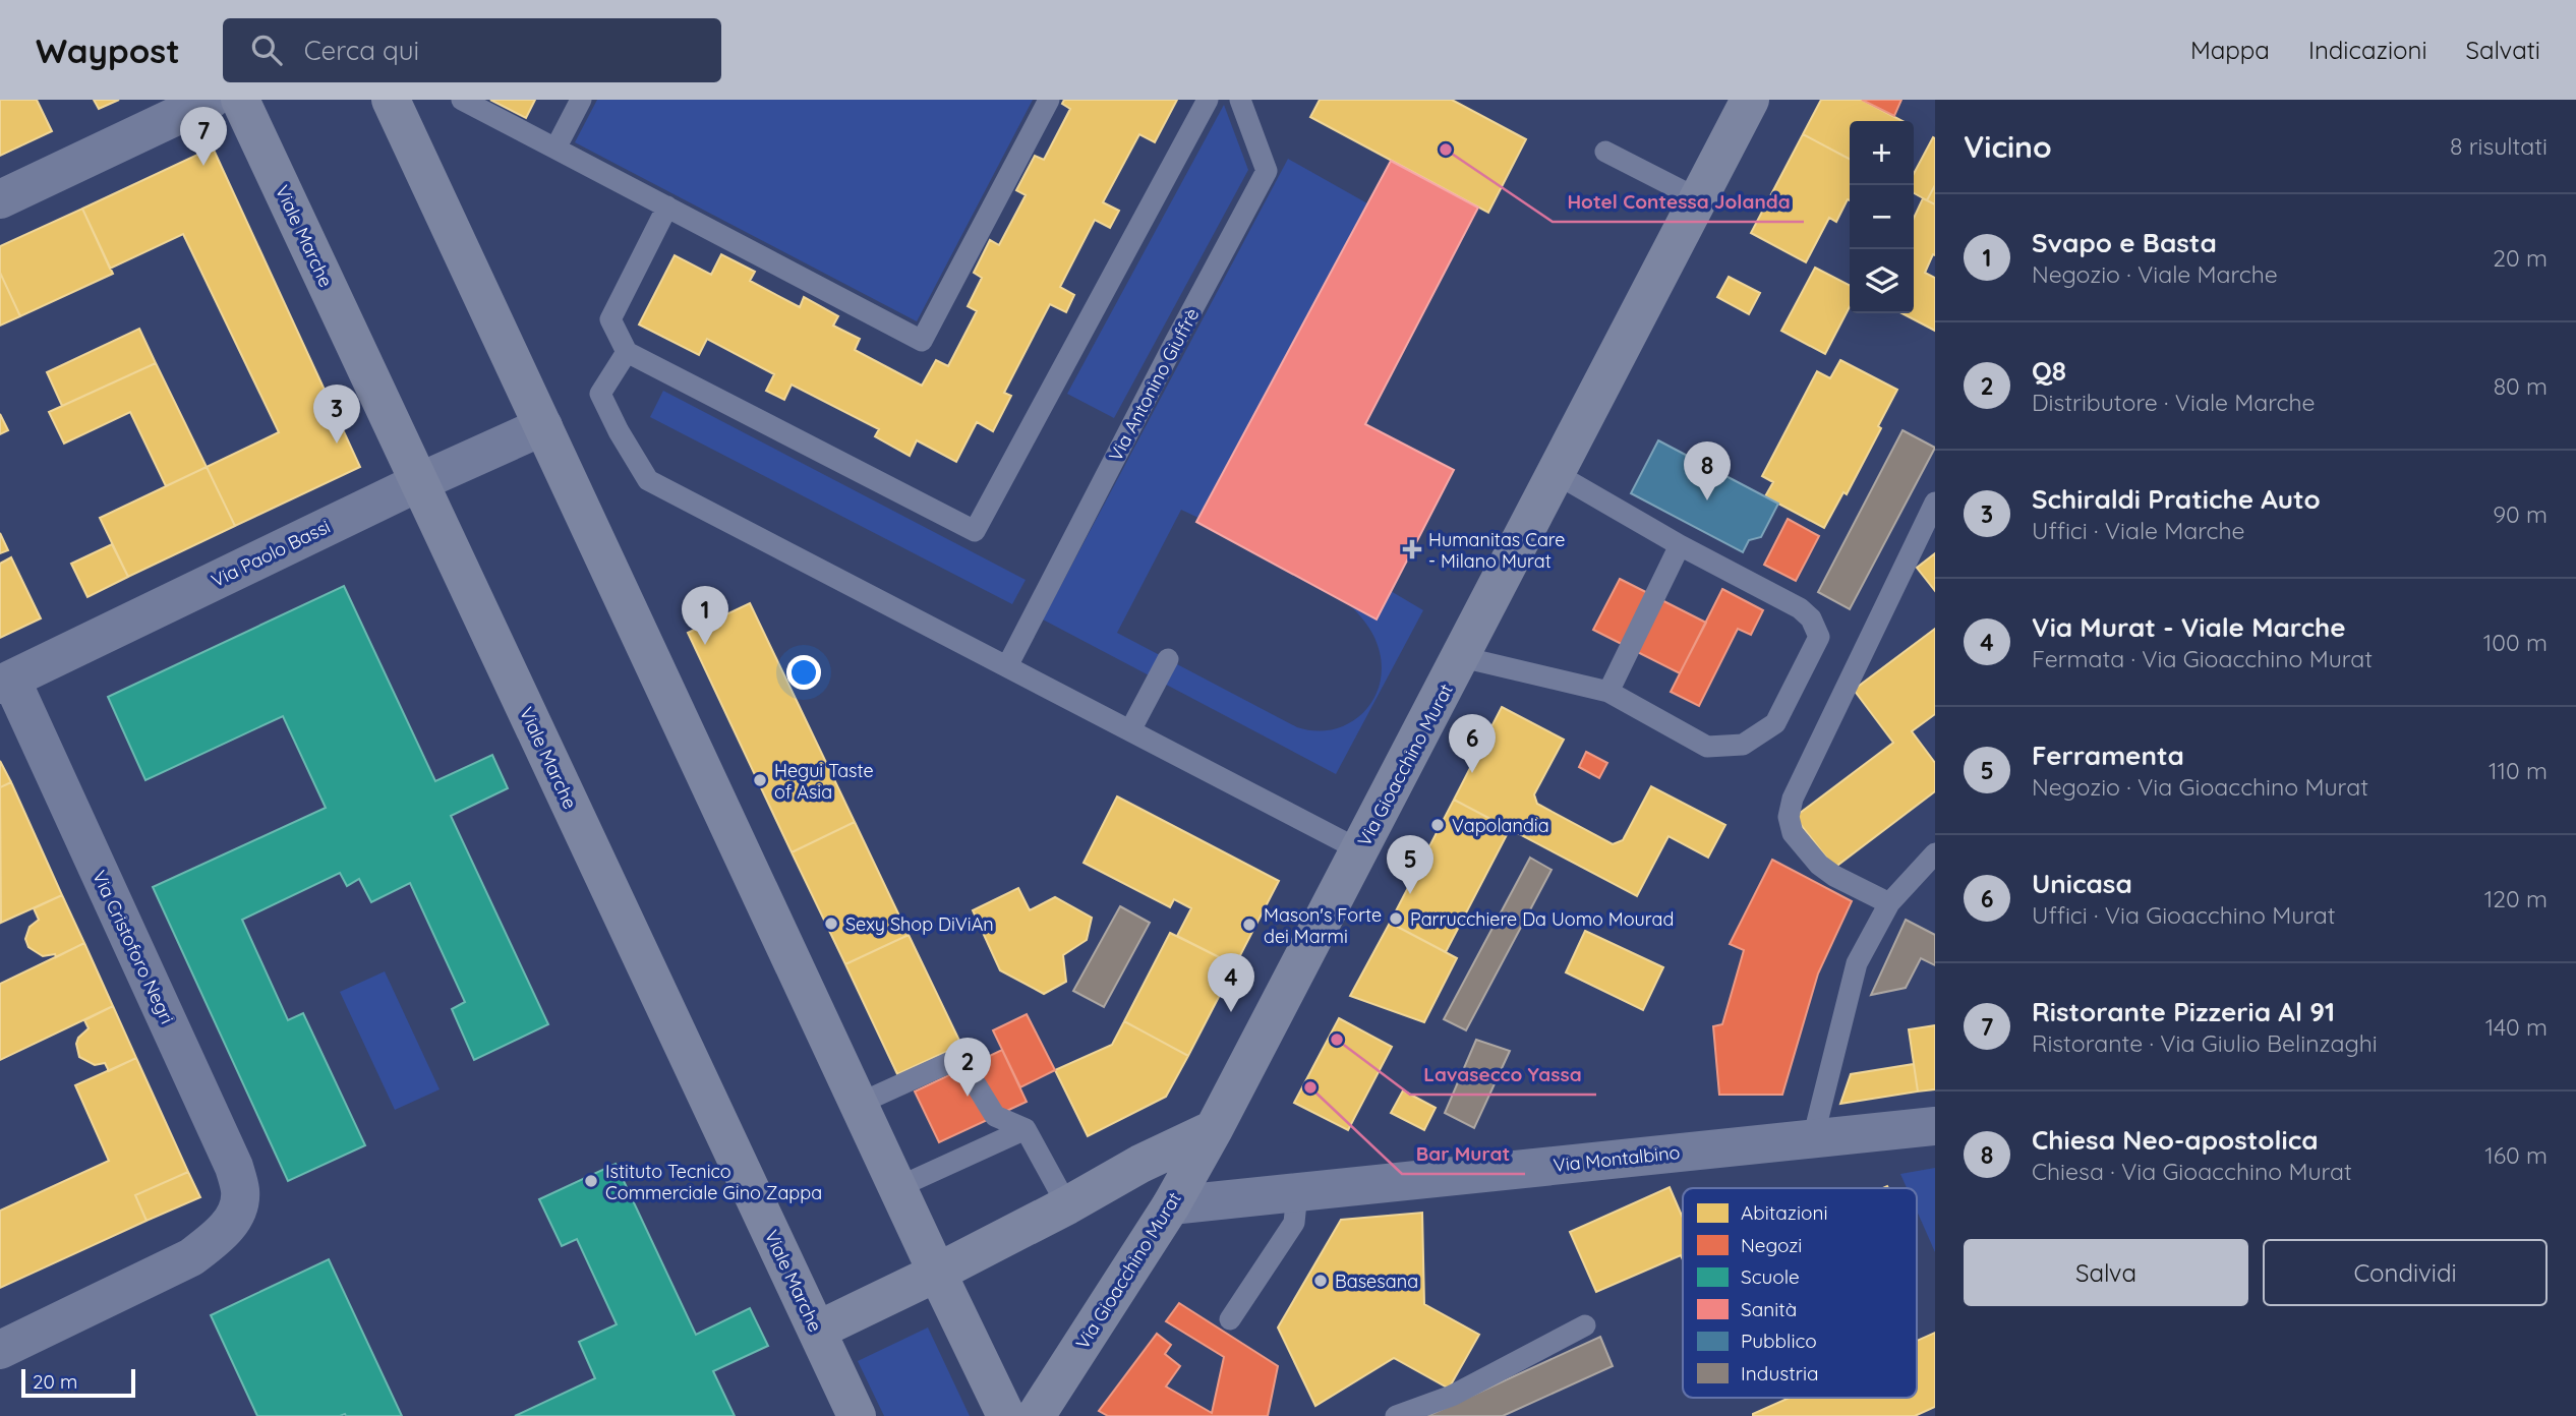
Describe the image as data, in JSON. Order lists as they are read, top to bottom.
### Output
{
  "streets": {
    "main road": ["Viale Marche", "Via Gioacchino Murat"],
    "street": ["Via Paolo Bassi", "Via Cristoforo Negri", "Via Montalbino"],
    "lane": ["Via Antonino Giuffrè"]
  },
  "crossings": [
    ["Viale Marche", "Via Paolo Bassi"],
    ["Via Paolo Bassi", "Via Cristoforo Negri"],
    ["Via Gioacchino Murat", "Via Montalbino"]
  ],
  "places": {
    "other": [
      "Hotel Contessa Jolanda",
      "Hegui Taste of Asia",
      "Vapolandia",
      "Parrucchiere Da Uomo Mourad",
      "Sexy Shop DiViAn",
      "Mason's Forte dei Marmi",
      "Lavasecco Yassa",
      "Bar Murat",
      "Istituto Tecnico Commerciale Gino Zappa",
      "Basesana"
    ],
    "health": ["Humanitas Care - Milano Murat"]
  },
  "legend": [
    "Abitazioni",
    "Negozi",
    "Scuole",
    "Sanità",
    "Pubblico",
    "Industria"
  ],
  "scale_bar": "20 m",
  "page": {
    "header": "Waypost",
    "search": "Cerca qui",
    "nav": ["Mappa", "Indicazioni", "Salvati"],
    "heading": ["Vicino", "8 risultati"],
    "pins": [
      "7",
      "3",
      "8",
      "1",
      "6",
      "5",
      "4",
      "2"
    ],
    "map_buttons": ["+", "−"],
    "list": [
      {
        "mark": "1",
        "name": "Svapo e Basta",
        "note": "Negozio · Viale Marche",
        "value": "20 m"
      },
      {
        "mark": "2",
        "name": "Q8",
        "note": "Distributore · Viale Marche",
        "value": "80 m"
      },
      {
        "mark": "3",
        "name": "Schiraldi Pratiche Auto",
        "note": "Uffici · Viale Marche",
        "value": "90 m"
      },
      {
        "mark": "4",
        "name": "Via Murat - Viale Marche",
        "note": "Fermata · Via Gioacchino Murat",
        "value": "100 m"
      },
      {
        "mark": "5",
        "name": "Ferramenta",
        "note": "Negozio · Via Gioacchino Murat",
        "value": "110 m"
      },
      {
        "mark": "6",
        "name": "Unicasa",
        "note": "Uffici · Via Gioacchino Murat",
        "value": "120 m"
      },
      {
        "mark": "7",
        "name": "Ristorante Pizzeria Al 91",
        "note": "Ristorante · Via Giulio Belinzaghi",
        "value": "140 m"
      },
      {
        "mark": "8",
        "name": "Chiesa Neo-apostolica",
        "note": "Chiesa · Via Gioacchino Murat",
        "value": "160 m"
      }
    ],
    "buttons": ["Salva", "Condividi"],
    "scale": "20 m"
  }
}
